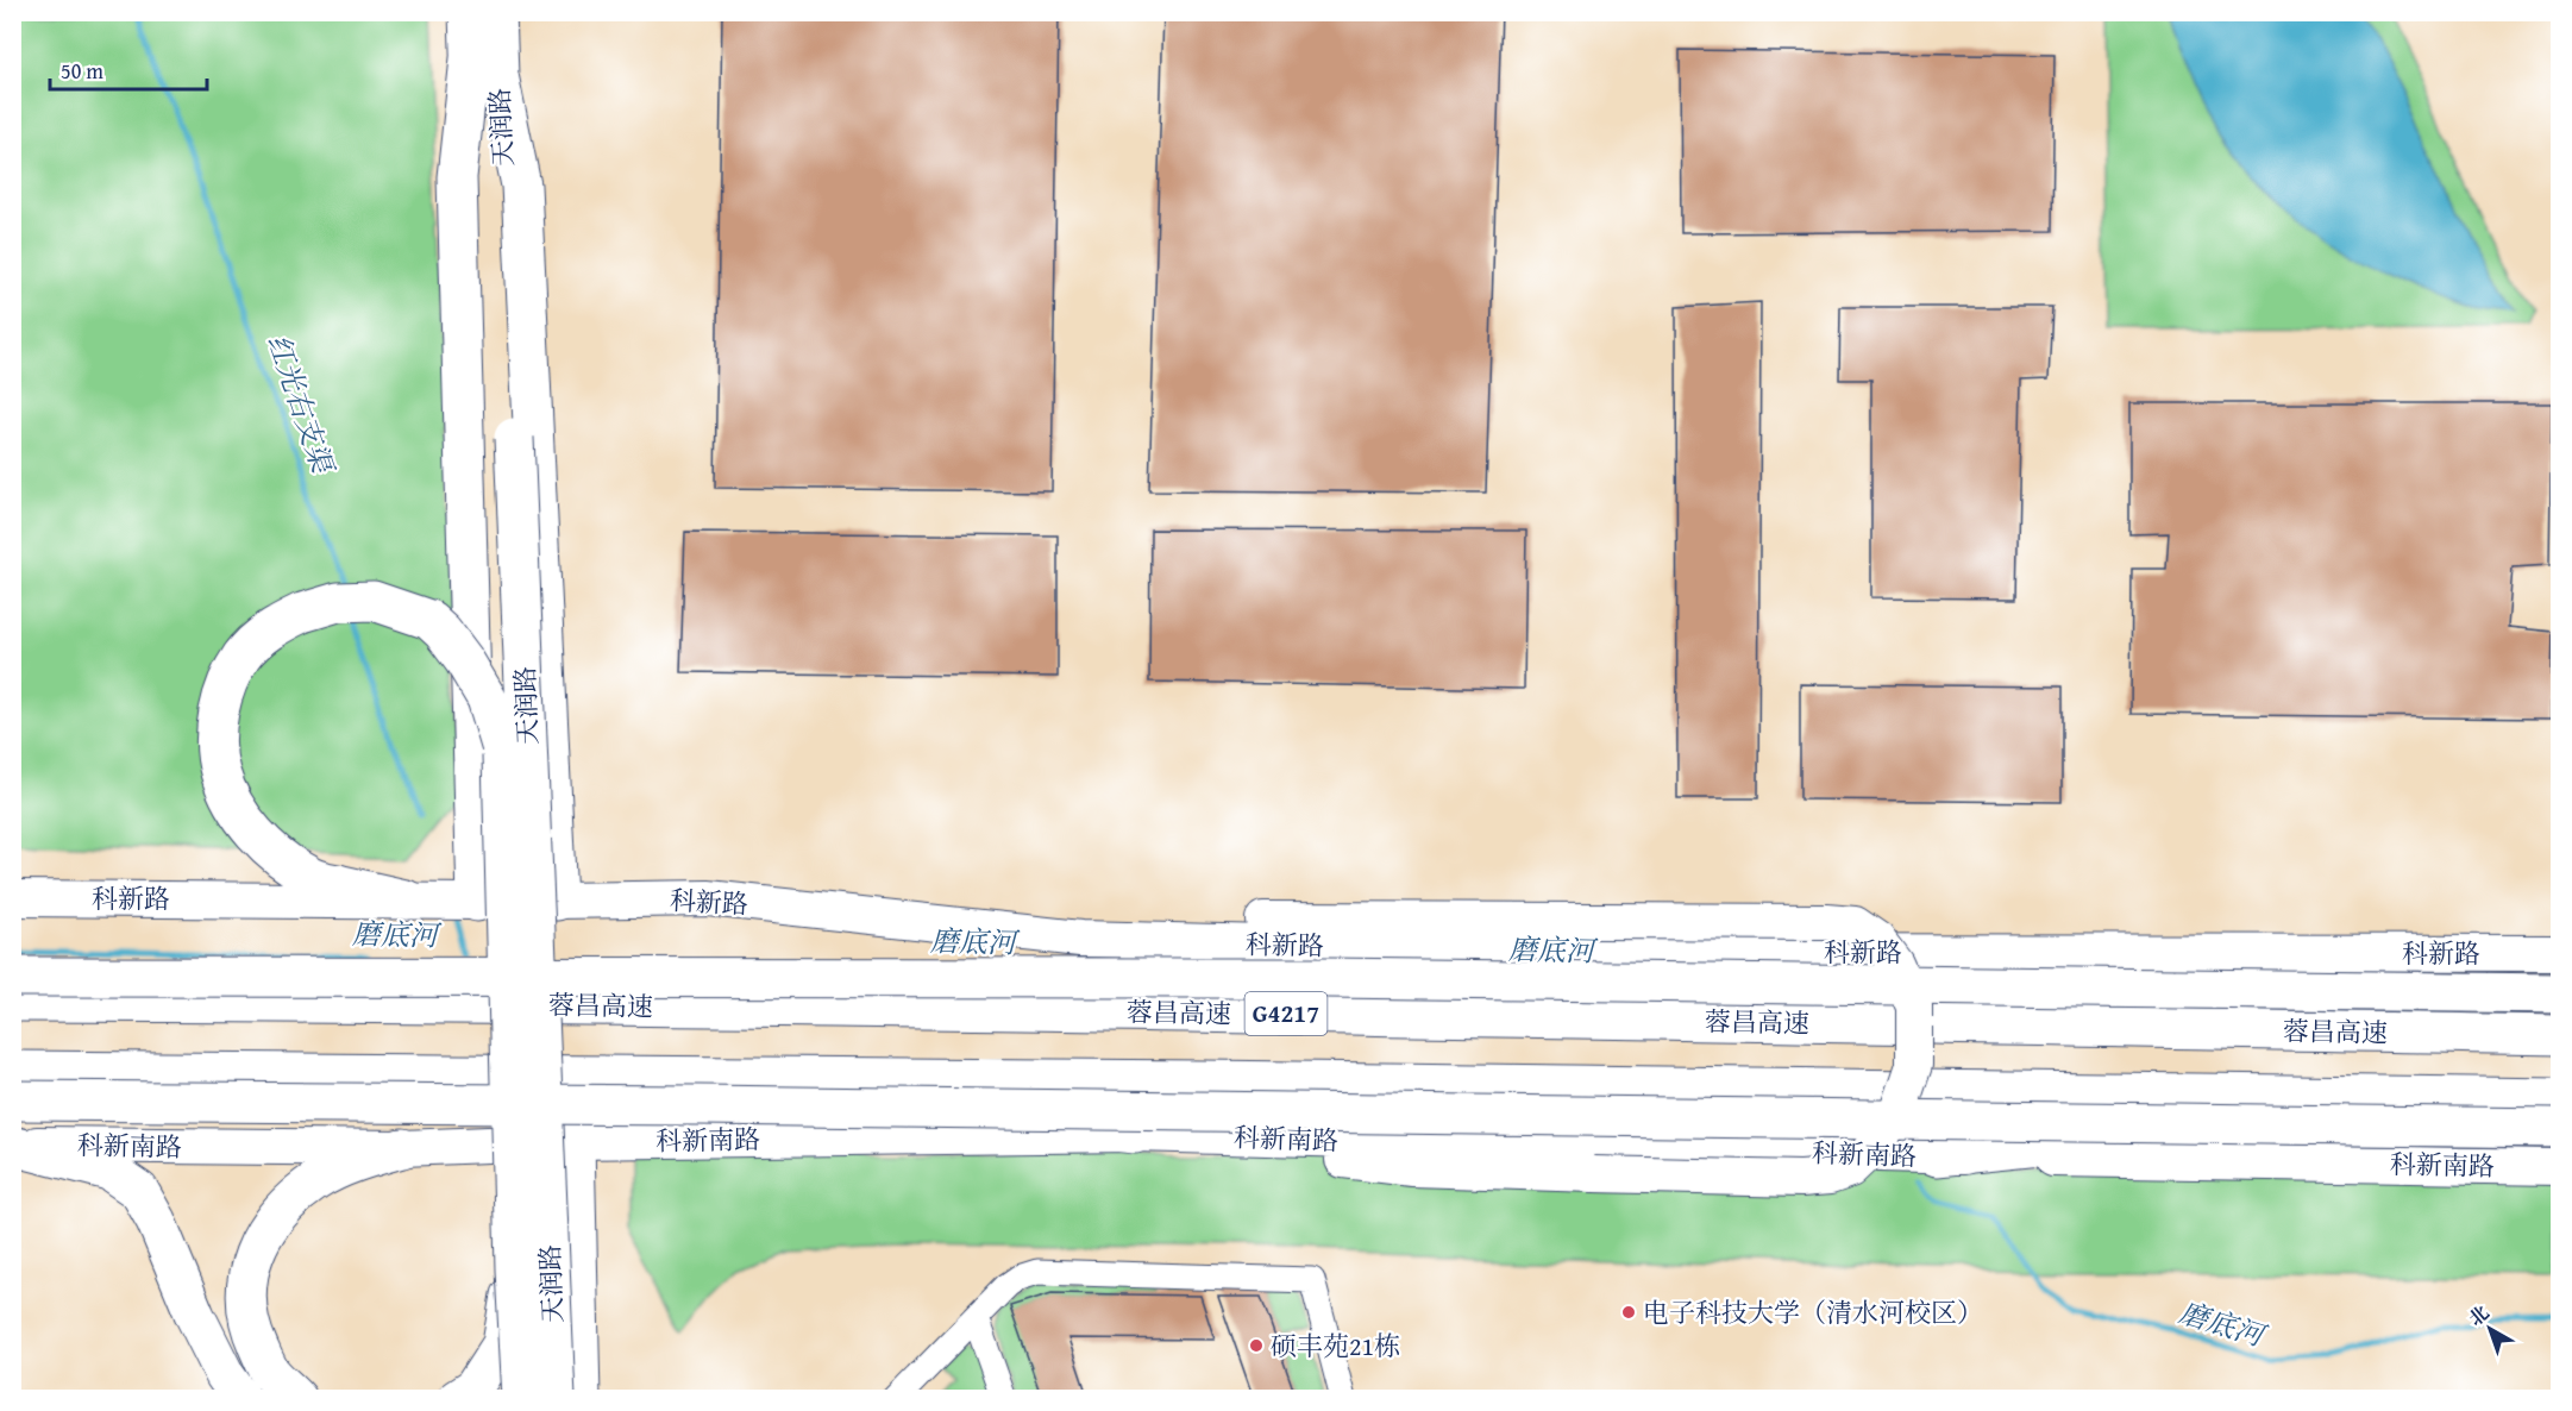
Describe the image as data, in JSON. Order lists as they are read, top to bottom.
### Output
{
  "streets": {
    "main road": [
      "天润路",
      "科新路",
      "蓉昌高速",
      "G4217",
      "科新南路"
    ]
  },
  "water": ["红光右支渠", "磨底河"],
  "places": ["电子科技大学（清水河校区）", "硕丰苑21栋"],
  "scale_bar": "50 m",
  "north": "top left"
}
